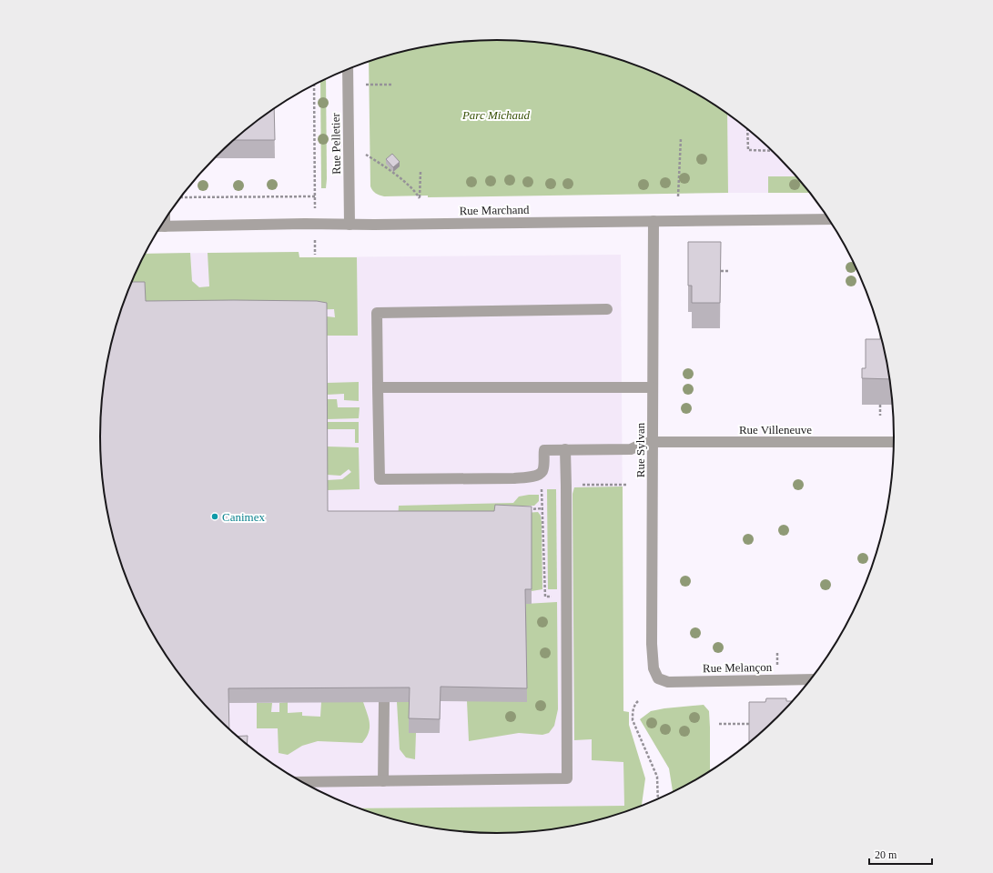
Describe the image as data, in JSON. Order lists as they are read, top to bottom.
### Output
{
  "streets": {
    "street": [
      "Rue Pelletier",
      "Rue Marchand",
      "Rue Villeneuve",
      "Rue Sylvan",
      "Rue Melançon"
    ]
  },
  "crossings": [
    ["Rue Pelletier", "Rue Marchand"],
    ["Rue Marchand", "Rue Sylvan"],
    ["Rue Villeneuve", "Rue Sylvan"],
    ["Rue Sylvan", "Rue Melançon"]
  ],
  "parks": ["Parc Michaud"],
  "places": ["Canimex"],
  "scale_bar": "20 m"
}
